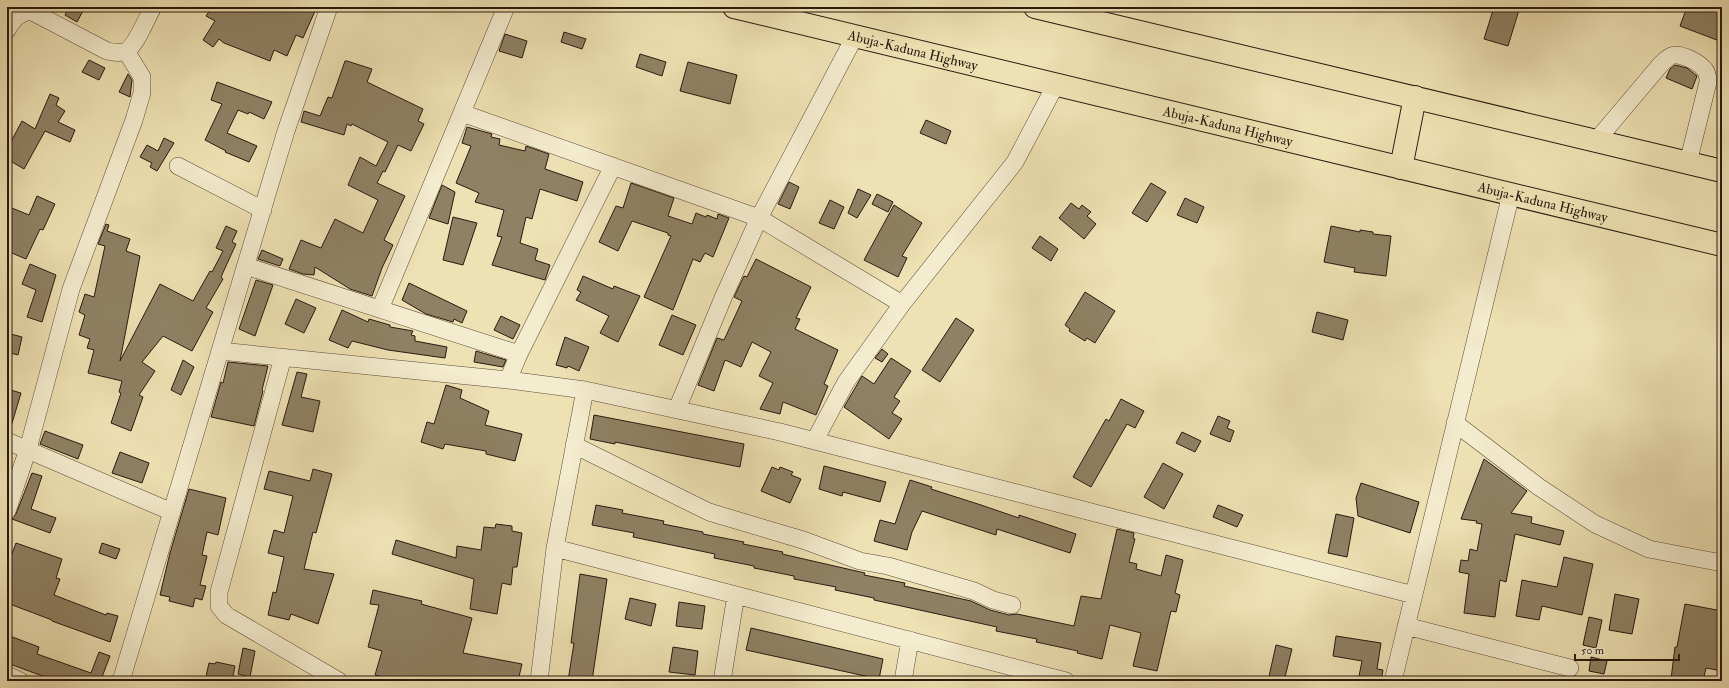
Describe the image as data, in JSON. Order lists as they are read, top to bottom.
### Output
{
  "streets": {
    "highway": ["Abuja-Kaduna Highway"]
  },
  "scale_bar": "50 m"
}
